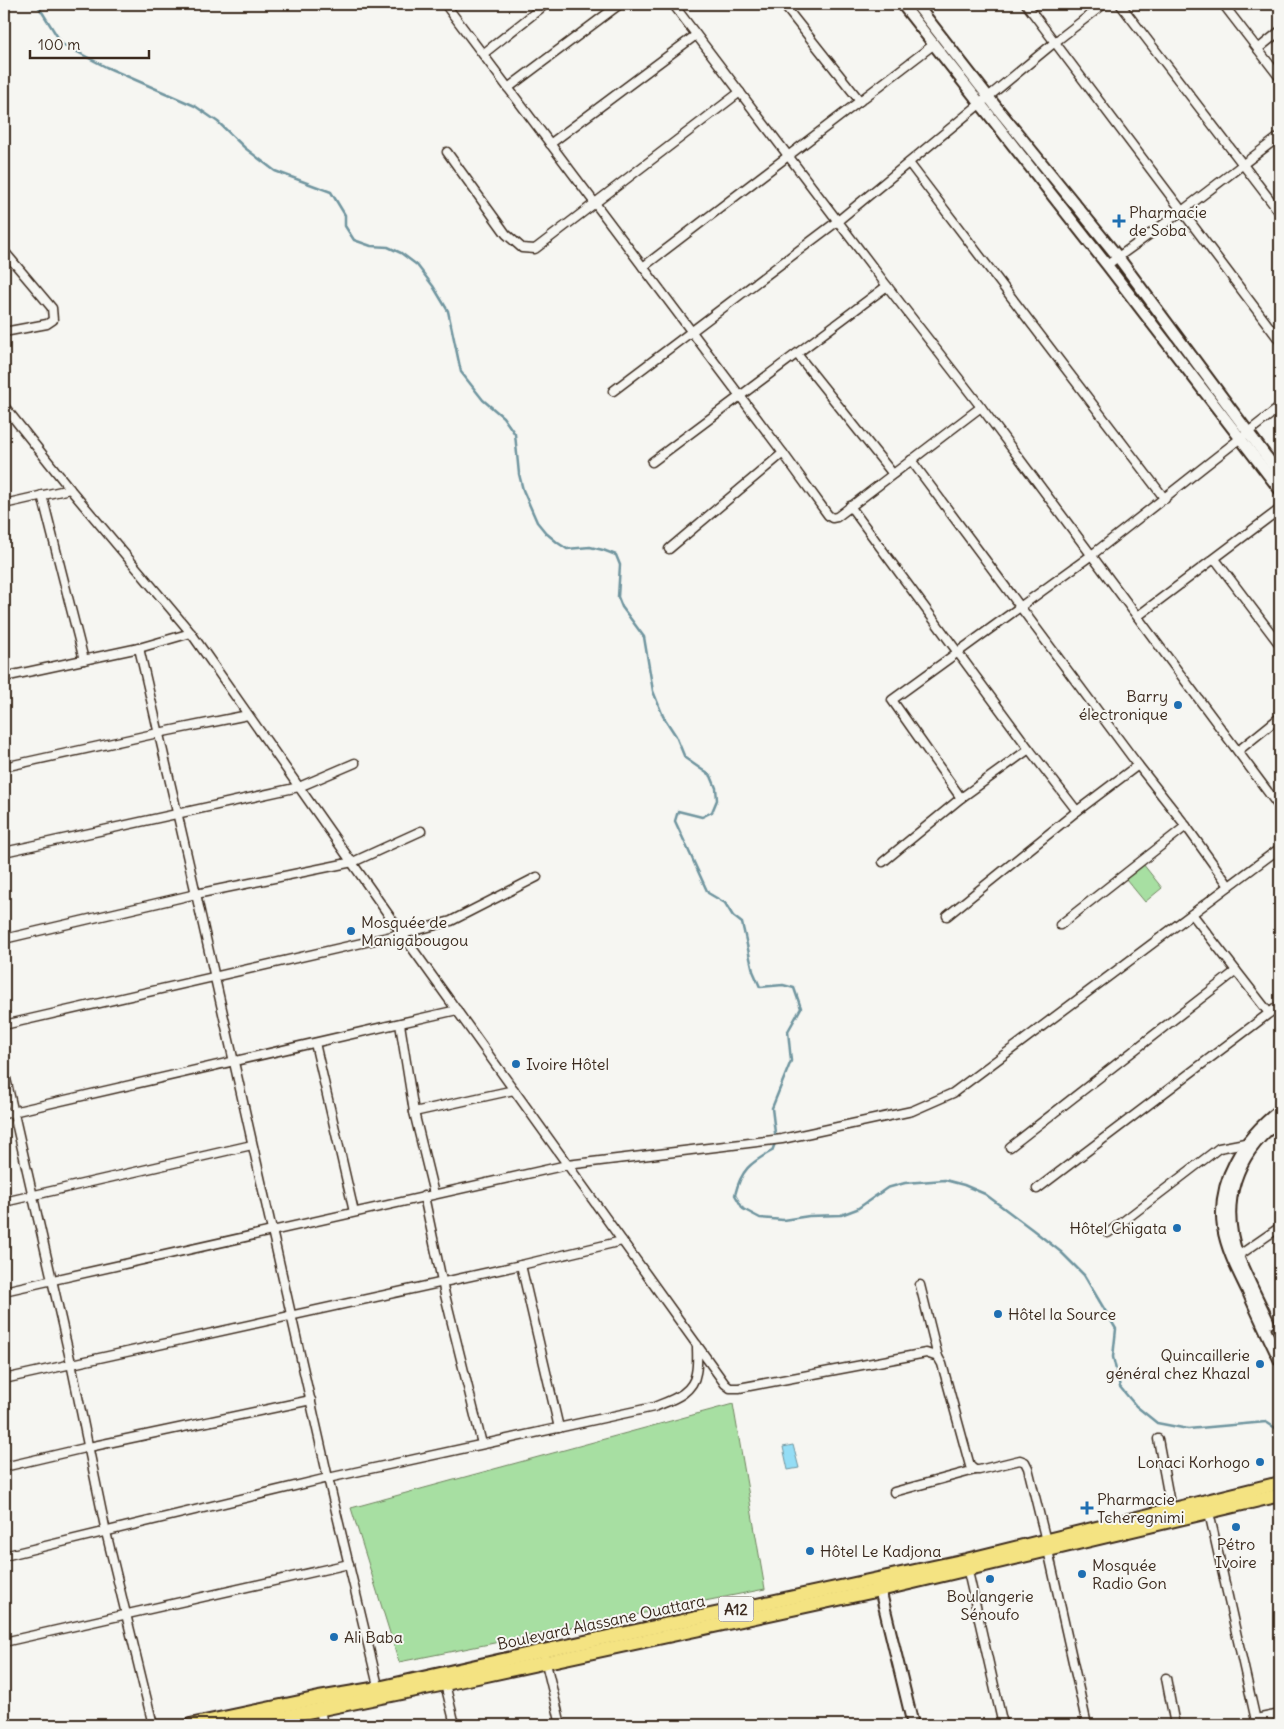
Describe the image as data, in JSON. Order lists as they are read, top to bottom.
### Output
{
  "streets": {
    "main road": ["A12", "Boulevard Alassane Ouattara"]
  },
  "places": {
    "health": ["Pharmacie de Soba", "Pharmacie Tcheregnimi"],
    "other": [
      "Barry électronique",
      "Mosquée de Manigabougou",
      "Ivoire Hôtel",
      "Hôtel Chigata",
      "Hôtel la Source",
      "Quincaillerie général chez Khazal",
      "Lonaci Korhogo",
      "Pétro Ivoire",
      "Hôtel Le Kadjona",
      "Mosquée Radio Gon",
      "Boulangerie Sénoufo",
      "Ali Baba"
    ]
  },
  "scale_bar": "100 m"
}
